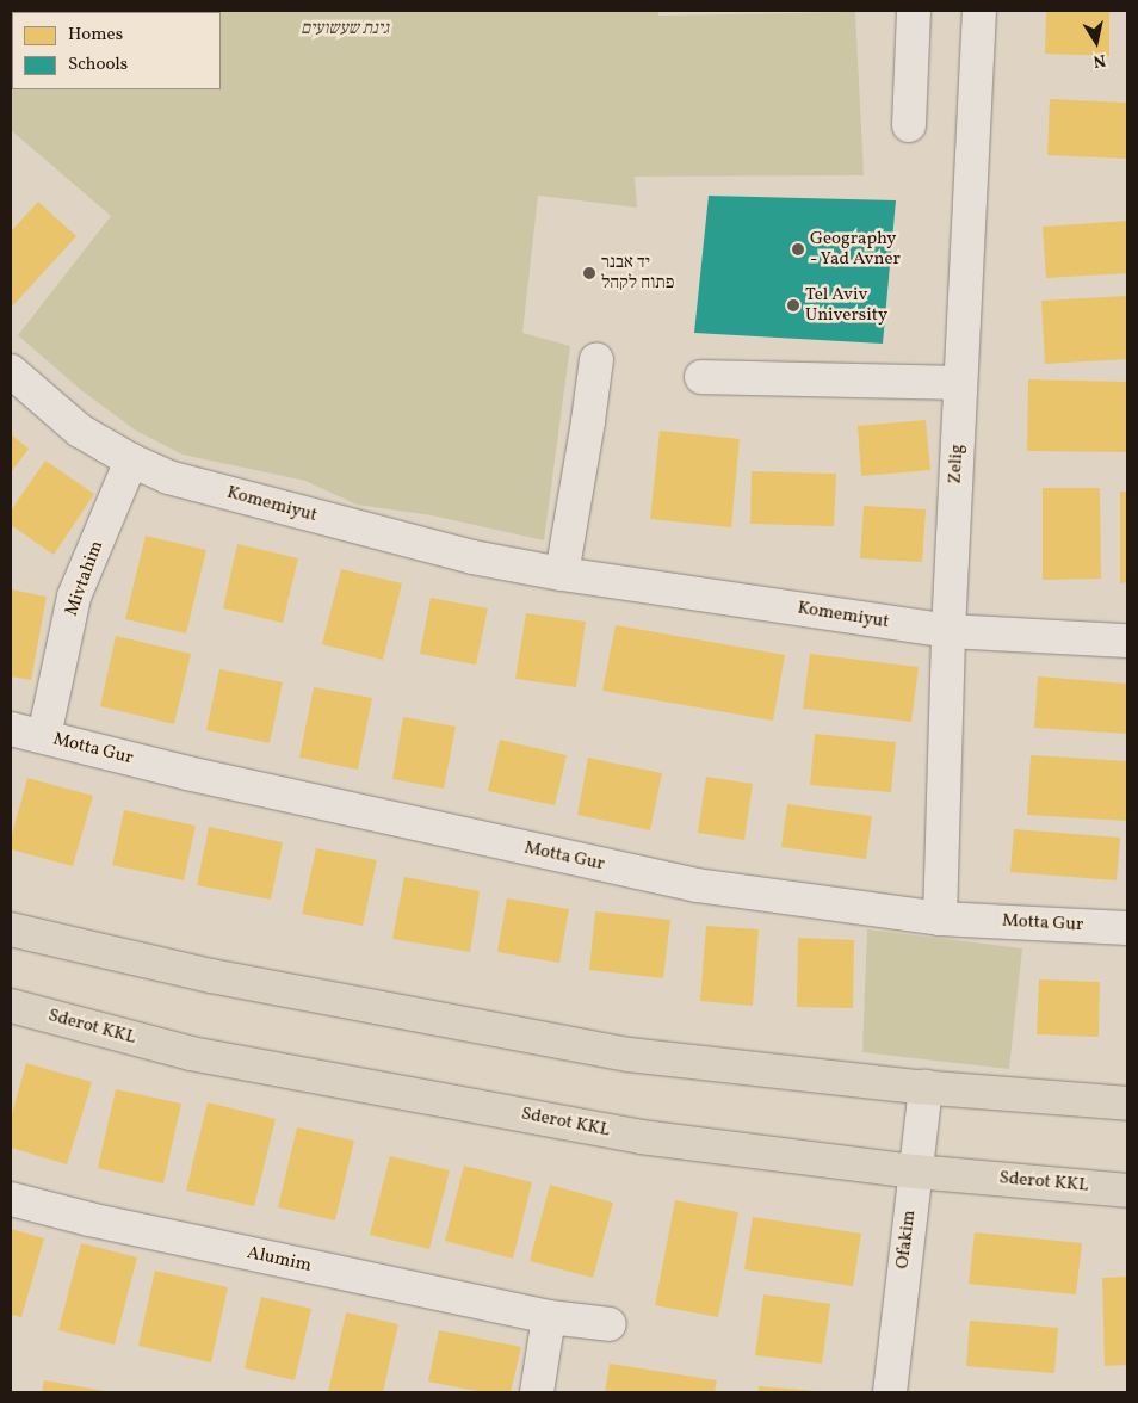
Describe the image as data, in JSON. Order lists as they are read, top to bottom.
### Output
{
  "streets": {
    "main road": ["Sderot KKL"],
    "street": [
      "Zelig",
      "Komemiyut",
      "Mivtahim",
      "Motta Gur",
      "Ofakim",
      "Alumim"
    ]
  },
  "crossings": [
    ["Zelig", "Komemiyut"],
    ["Zelig", "Motta Gur"],
    ["Komemiyut", "Mivtahim"],
    ["Mivtahim", "Motta Gur"],
    ["Sderot KKL", "Ofakim"]
  ],
  "parks": ["גינת שעשועים"],
  "places": ["Geography - Yad Avner", "יד אבנר פתוח לקהל", "Tel Aviv University"],
  "legend": ["Homes", "Schools"],
  "north": "bottom"
}
